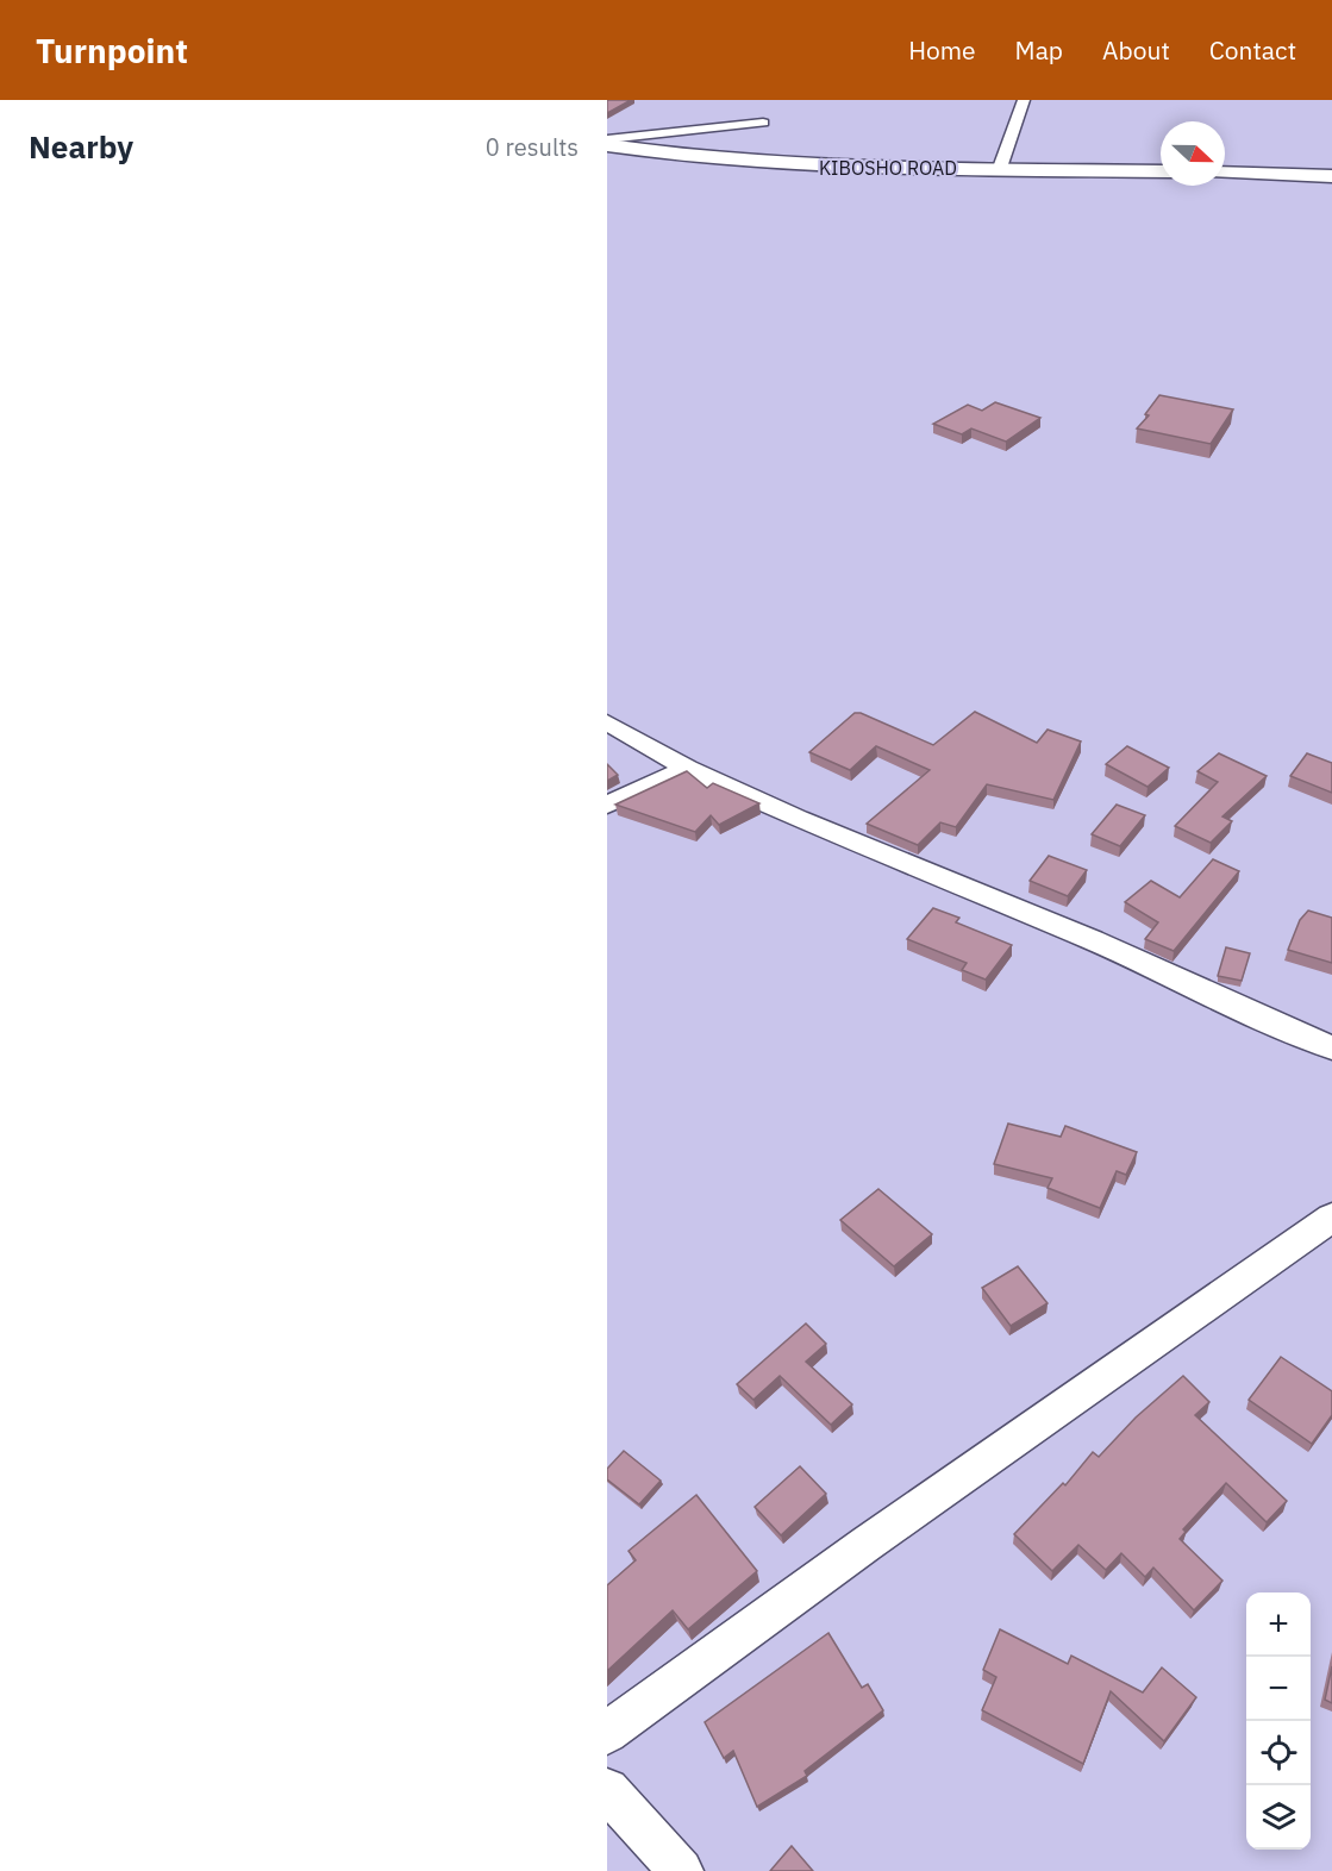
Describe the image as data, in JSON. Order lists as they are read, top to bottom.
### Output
{
  "streets": {
    "main road": ["KIBOSHO ROAD"]
  },
  "north": "right",
  "page": {
    "header": "Turnpoint",
    "nav": [
      "Home",
      "Map",
      "About",
      "Contact"
    ],
    "heading": ["Nearby", "0 results"],
    "map_buttons": ["+", "−"]
  }
}
